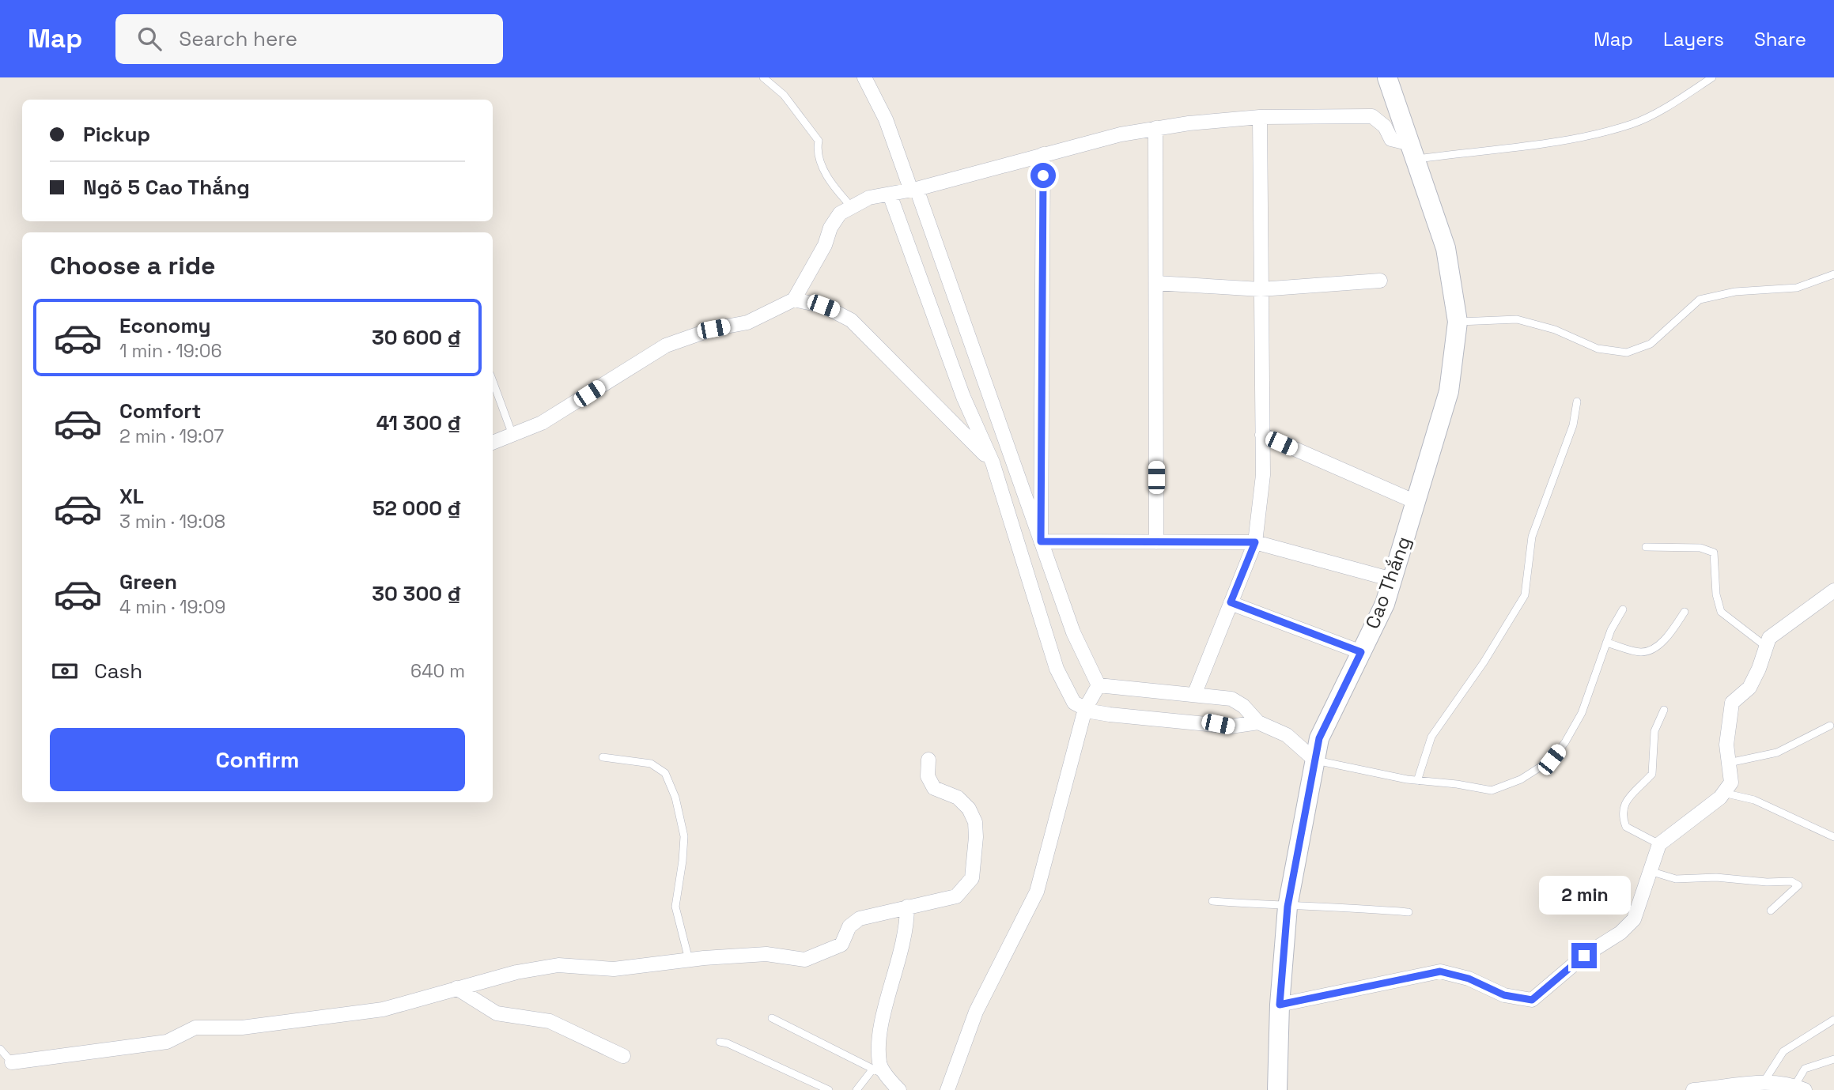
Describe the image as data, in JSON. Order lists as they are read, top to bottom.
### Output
{
  "streets": {
    "main road": ["Cao Thắng"]
  },
  "page": {
    "header": "Map",
    "search": "Search here",
    "nav": ["Map", "Layers", "Share"],
    "banner": ["Pickup", "Ngõ 5 Cao Thắng"],
    "heading": "Choose a ride",
    "list": [
      {
        "name": "Economy",
        "note": "1 min · 19:06",
        "value": "30 600 ₫"
      },
      {
        "name": "Comfort",
        "note": "2 min · 19:07",
        "value": "41 300 ₫"
      },
      {
        "name": "XL",
        "note": "3 min · 19:08",
        "value": "52 000 ₫"
      },
      {
        "name": "Green",
        "note": "4 min · 19:09",
        "value": "30 300 ₫"
      }
    ],
    "pay": ["Cash", "640 m"],
    "buttons": "Confirm",
    "bubble": "2 min"
  }
}
